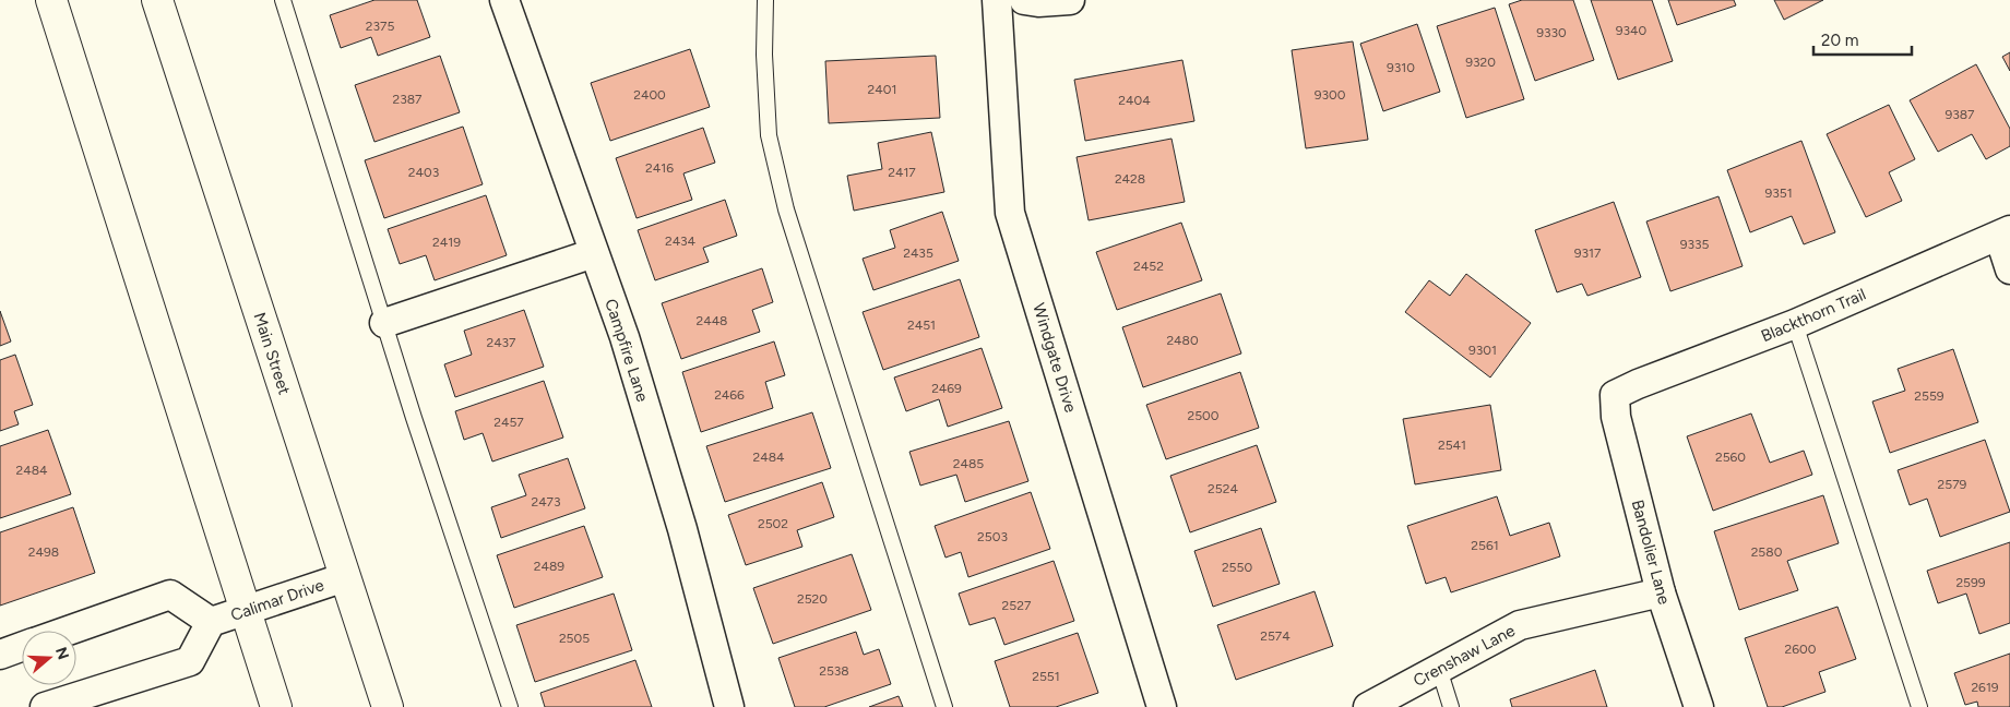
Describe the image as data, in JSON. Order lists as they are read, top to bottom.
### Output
{
  "streets": {
    "main road": ["Main Street"],
    "street": [
      "Blackthorn Trail",
      "Campfire Lane",
      "Windgate Drive",
      "Bandolier Lane",
      "Calimar Drive",
      "Crenshaw Lane"
    ]
  },
  "crossings": [
    ["Blackthorn Trail", "Bandolier Lane"],
    ["Main Street", "Calimar Drive"],
    ["Bandolier Lane", "Crenshaw Lane"]
  ],
  "house_numbers": [
    "2375",
    "9340",
    "9330",
    "9320",
    "9310",
    "2401",
    "2400",
    "9300",
    "2387",
    "2404",
    "9387",
    "2416",
    "2403",
    "2417",
    "2428",
    "9351",
    "2434",
    "2419",
    "9335",
    "2435",
    "9317",
    "2452",
    "2448",
    "2451",
    "2480",
    "2437",
    "9301",
    "2469",
    "2466",
    "2559",
    "2500",
    "2457",
    "2541",
    "2484",
    "2560",
    "2485",
    "2484",
    "2579",
    "2524",
    "2473",
    "2502",
    "2503",
    "2561",
    "2498",
    "2580",
    "2489",
    "2550",
    "2599",
    "2520",
    "2527",
    "2574",
    "2505",
    "2600",
    "2538",
    "2551",
    "2619"
  ],
  "scale_bar": "20 m",
  "north": "right"
}
